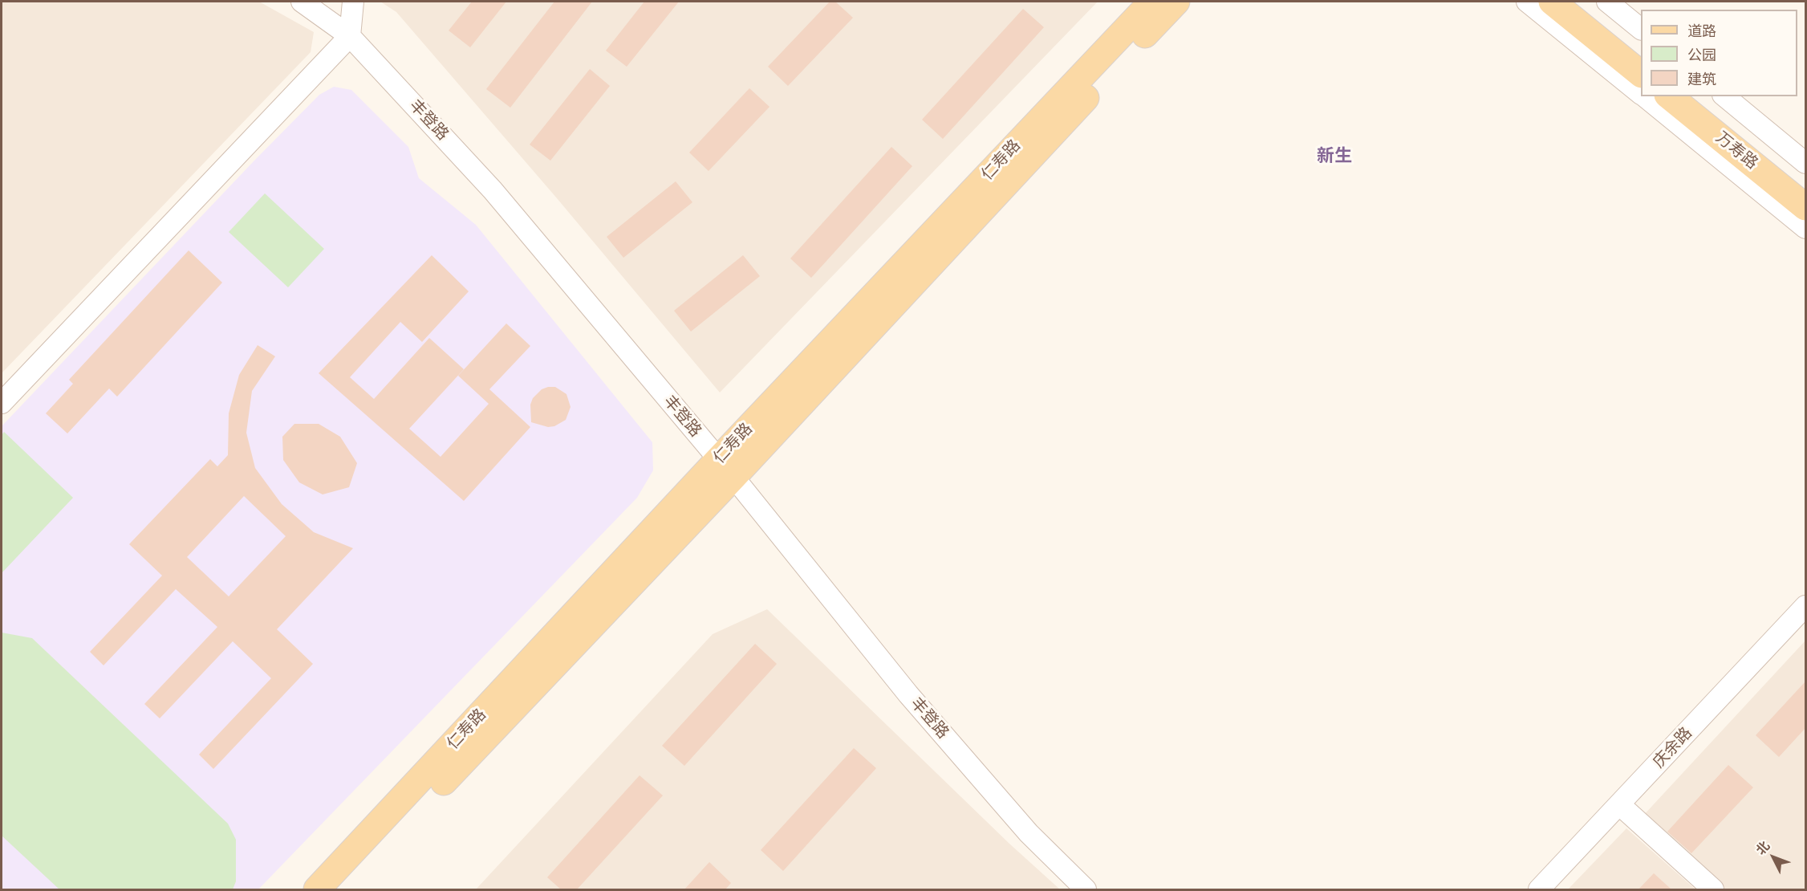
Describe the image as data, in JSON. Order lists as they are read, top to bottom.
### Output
{
  "streets": {
    "main road": ["万寿路", "仁寿路"],
    "street": ["丰登路", "庆余路"]
  },
  "crossings": [
    ["丰登路", "仁寿路"]
  ],
  "districts": ["新生"],
  "legend": ["道路", "公园", "建筑"],
  "north": "top left"
}
